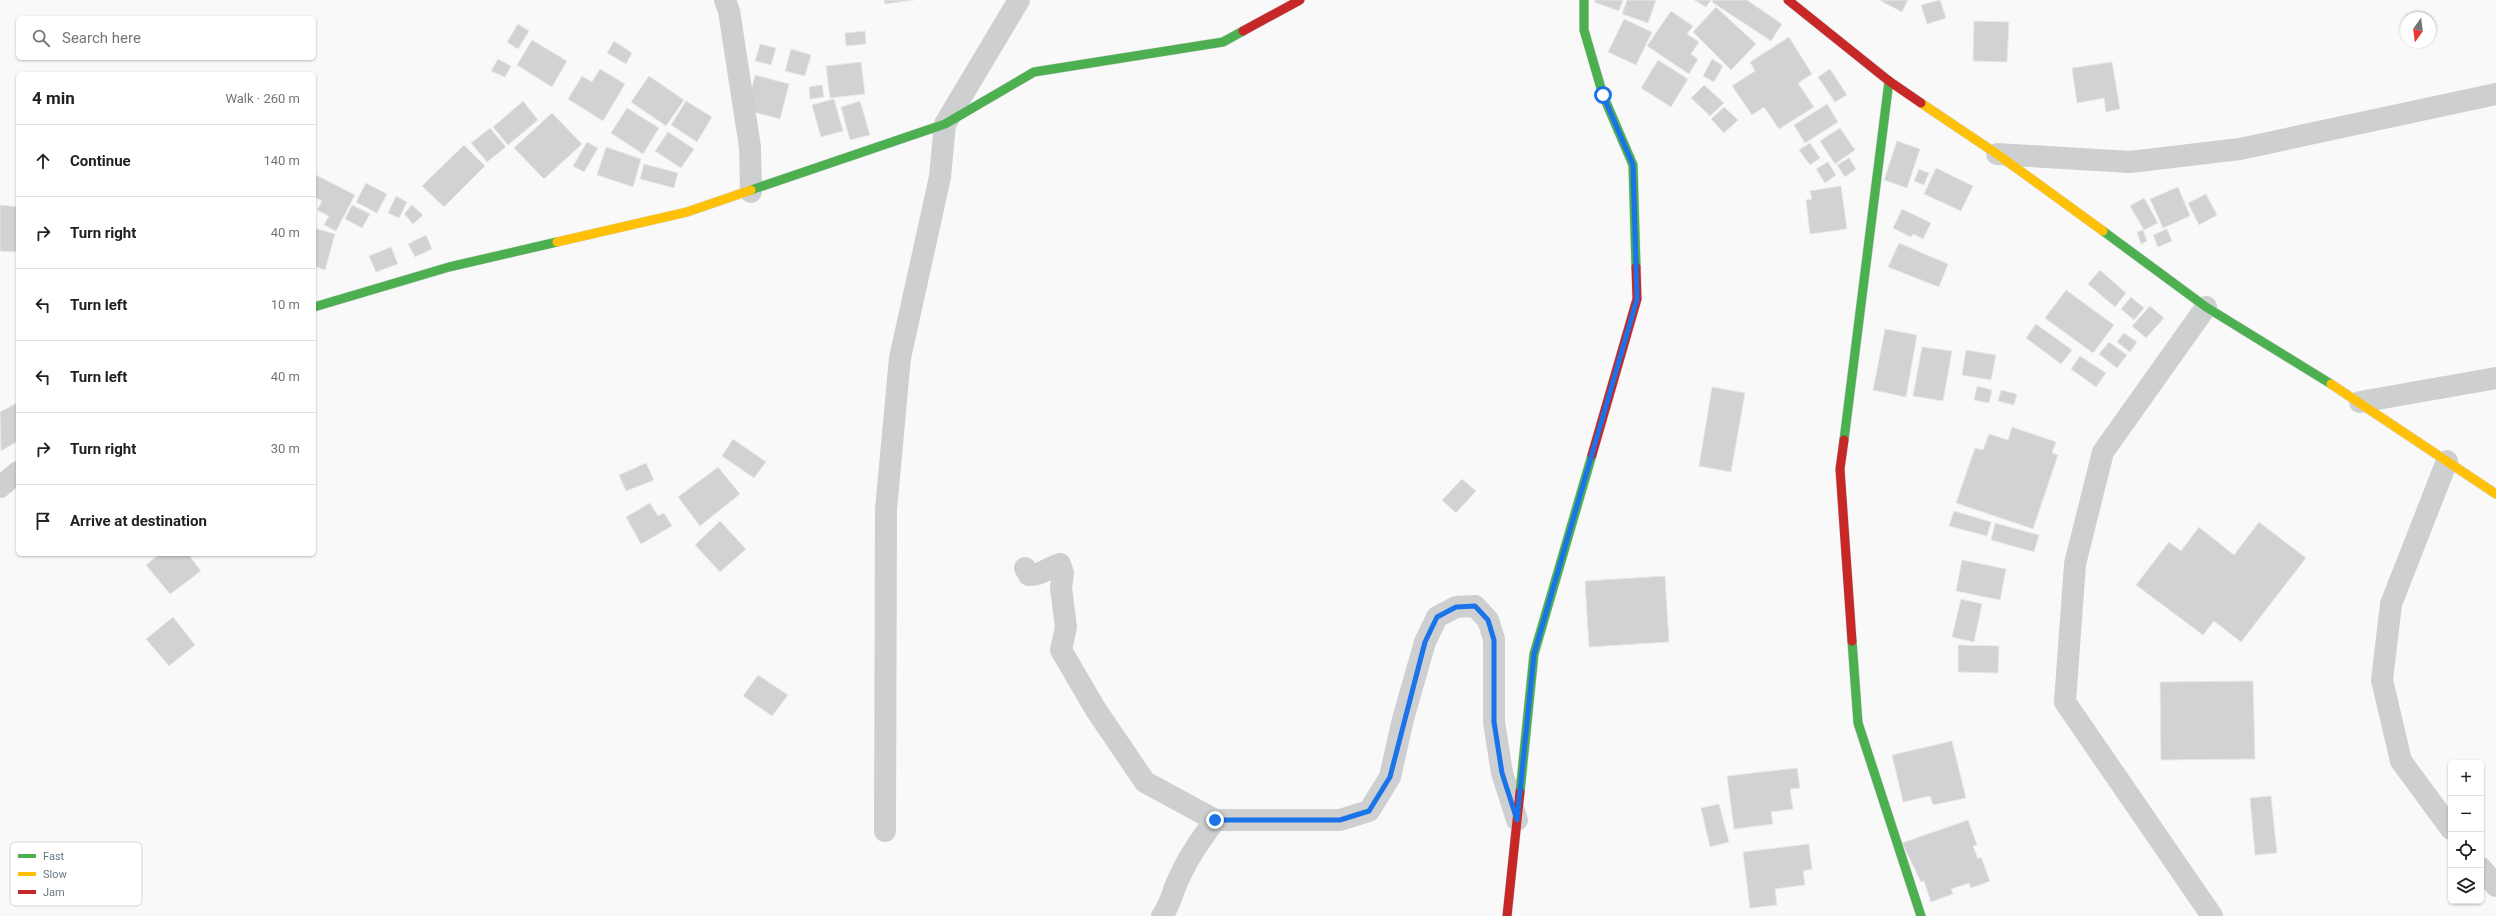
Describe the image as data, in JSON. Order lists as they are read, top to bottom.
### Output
{
  "legend": ["Fast", "Slow", "Jam"],
  "north": "bottom",
  "page": {
    "search": "Search here",
    "heading": ["4 min", "Walk · 260 m"],
    "list": [
      ["Continue", "140 m"],
      ["Turn right", "40 m"],
      ["Turn left", "10 m"],
      ["Turn left", "40 m"],
      ["Turn right", "30 m"],
      "Arrive at destination"
    ],
    "map_buttons": ["+", "−"]
  }
}
